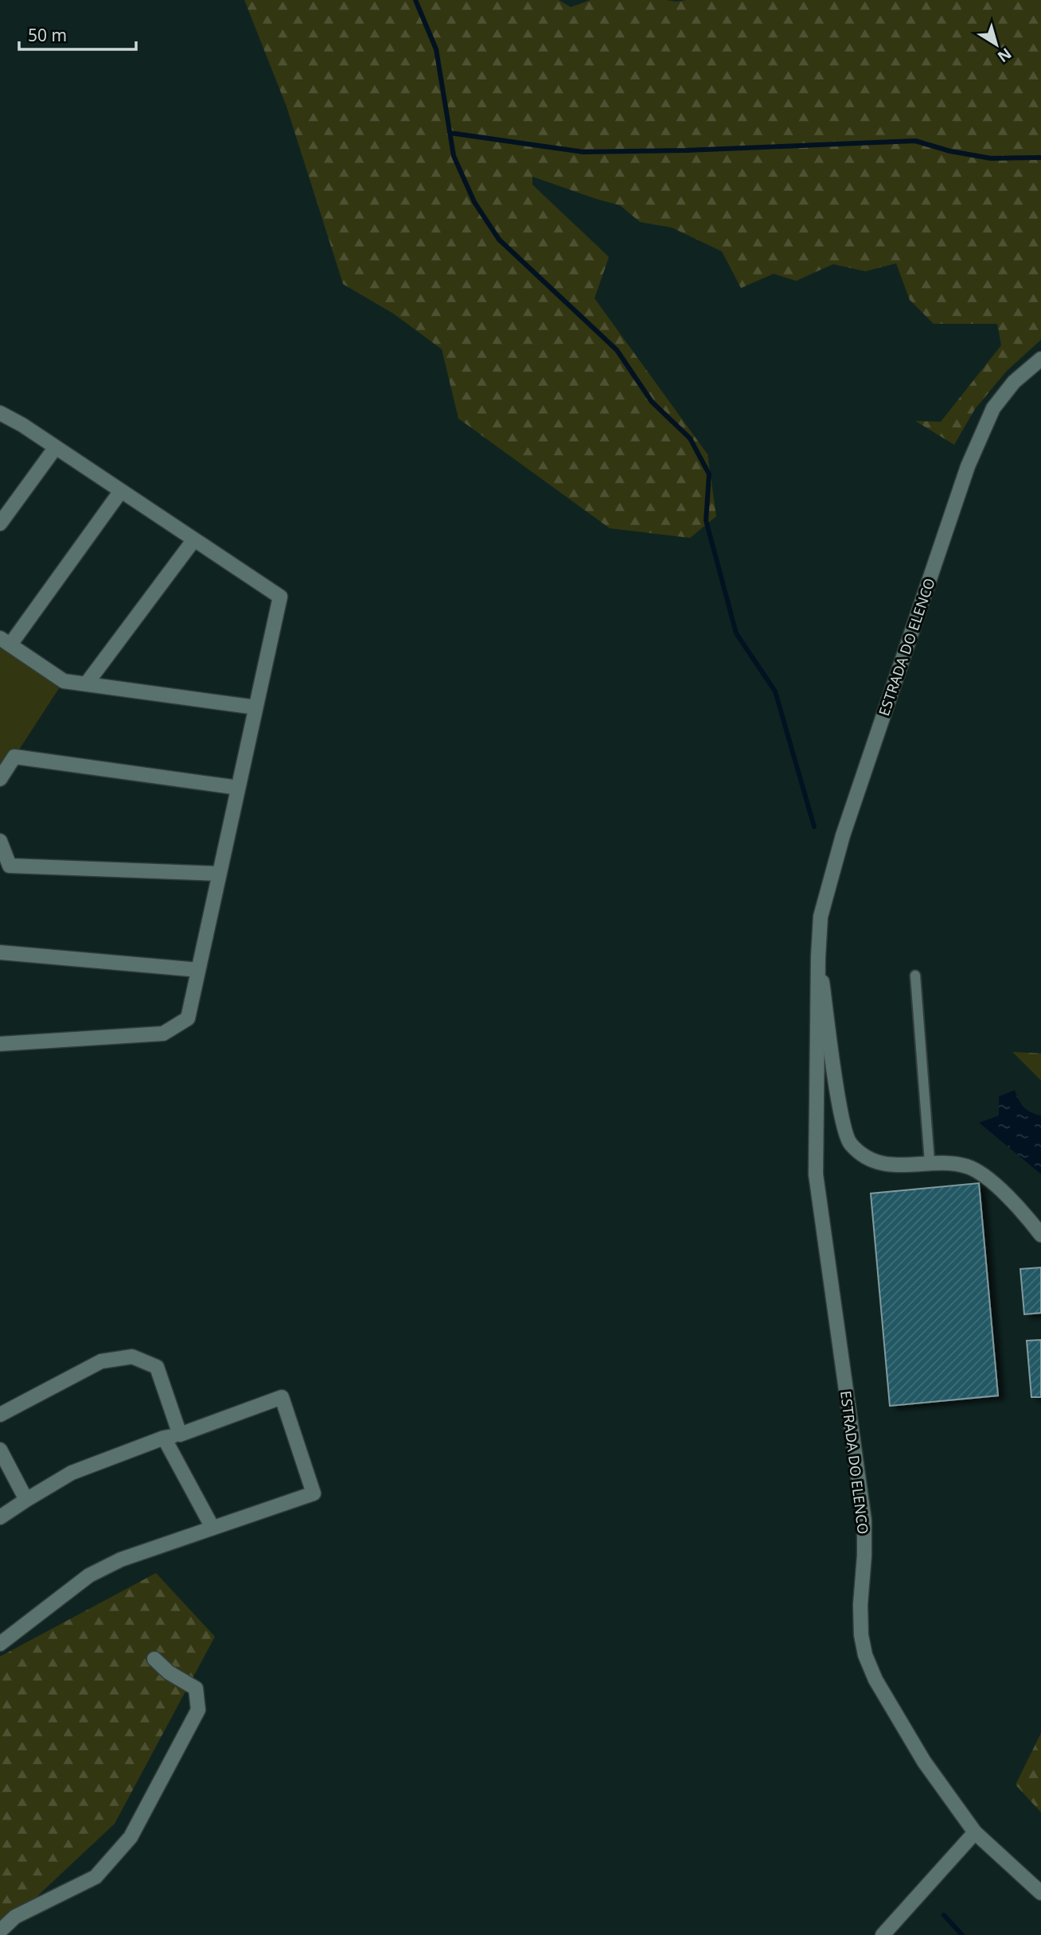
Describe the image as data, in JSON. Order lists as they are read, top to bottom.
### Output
{
  "streets": {
    "street": ["ESTRADA DO ELENCO"]
  },
  "scale_bar": "50 m",
  "north": "bottom right"
}
